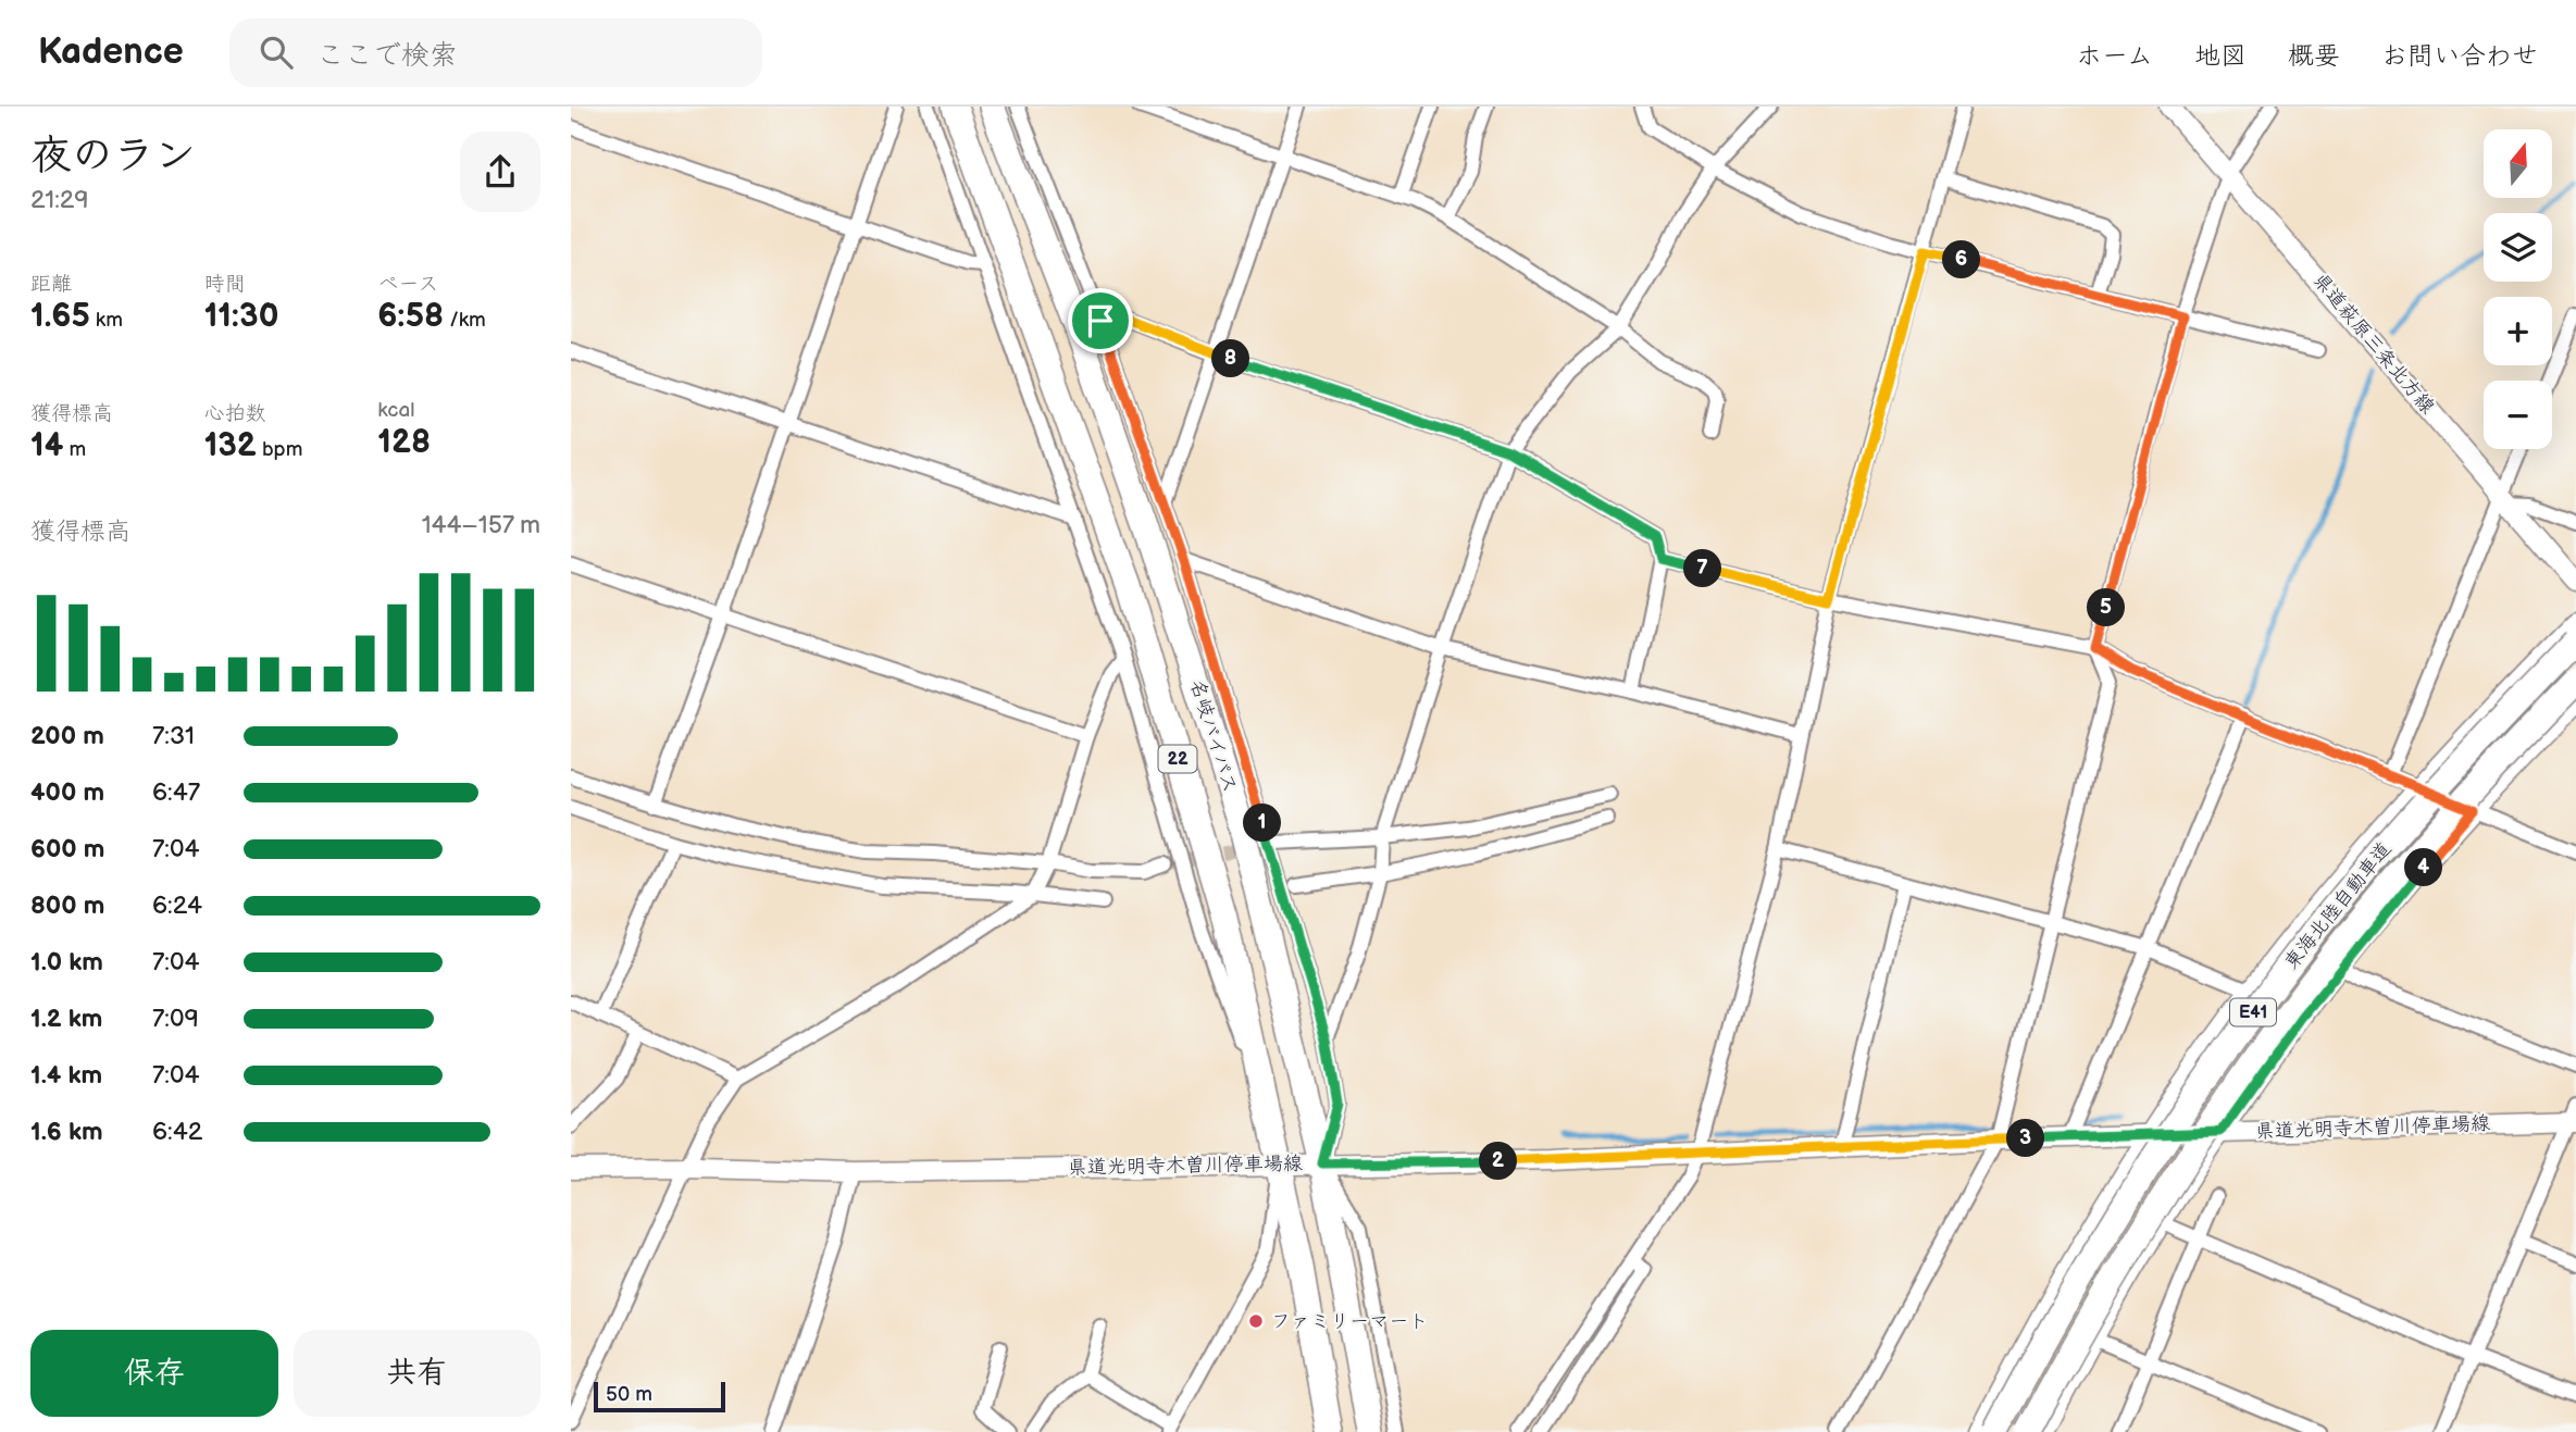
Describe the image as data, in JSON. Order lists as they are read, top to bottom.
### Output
{
  "streets": {
    "highway": [
      "名岐バイパス",
      "22",
      "東海北陸自動車道",
      "E41"
    ],
    "main road": ["県道萩原三条北方線", "県道光明寺木曽川停車場線"]
  },
  "crossings": [
    ["名岐バイパス", "県道光明寺木曽川停車場線"]
  ],
  "places": ["ファミリーマート"],
  "scale_bar": "50 m",
  "north": "top",
  "page": {
    "header": "Kadence",
    "search": "ここで検索",
    "nav": [
      "ホーム",
      "地図",
      "概要",
      "お問い合わせ"
    ],
    "heading": ["夜のラン", "21:29"],
    "map_buttons": ["+", "−"],
    "stats": [
      ["距離", "1.65 km"],
      ["時間", "11:30"],
      ["ペース", "6:58 /km"],
      ["獲得標高", "14 m"],
      ["心拍数", "132 bpm"],
      ["kcal", "128"]
    ],
    "pins": [
      "6",
      "8",
      "7",
      "5",
      "1",
      "4",
      "3",
      "2"
    ],
    "chart": ["獲得標高", "144–157 m"],
    "list": [
      {
        "name": "200 m",
        "note": "7:31"
      },
      {
        "name": "400 m",
        "note": "6:47"
      },
      {
        "name": "600 m",
        "note": "7:04"
      },
      {
        "name": "800 m",
        "note": "6:24"
      },
      {
        "name": "1.0 km",
        "note": "7:04"
      },
      {
        "name": "1.2 km",
        "note": "7:09"
      },
      {
        "name": "1.4 km",
        "note": "7:04"
      },
      {
        "name": "1.6 km",
        "note": "6:42"
      }
    ],
    "buttons": ["保存", "共有"],
    "scale": "50 m"
  }
}
